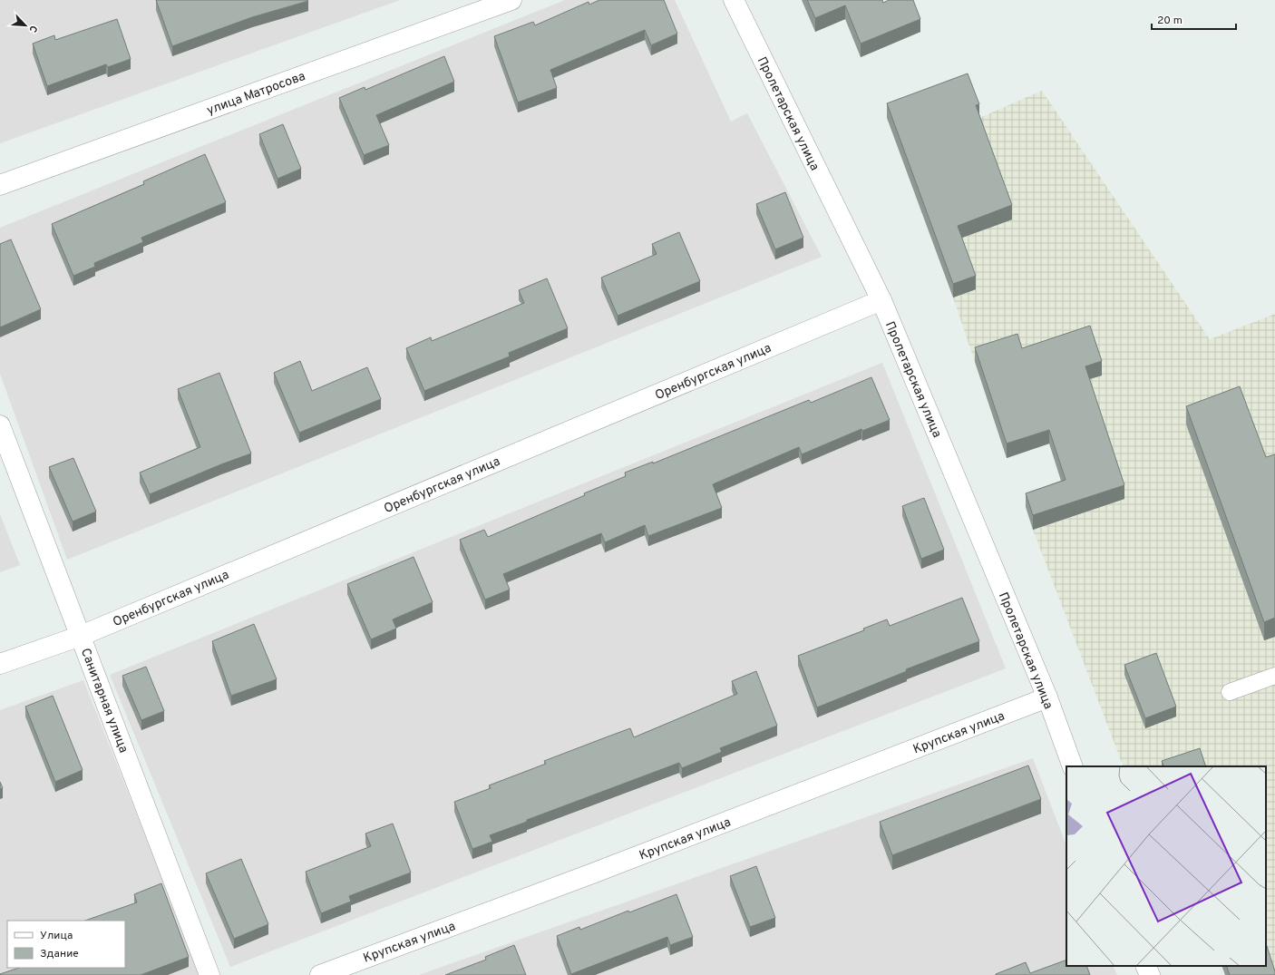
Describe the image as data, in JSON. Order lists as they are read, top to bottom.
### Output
{
  "streets": {
    "street": [
      "улица Матросова",
      "Пролетарская улица",
      "Оренбургская улица",
      "Санитарная улица",
      "Крупская улица"
    ]
  },
  "crossings": [
    ["Пролетарская улица", "Оренбургская улица"],
    ["Пролетарская улица", "Крупская улица"],
    ["Оренбургская улица", "Санитарная улица"]
  ],
  "legend": ["Улица", "Здание"],
  "scale_bar": "20 m",
  "north": "bottom right"
}
